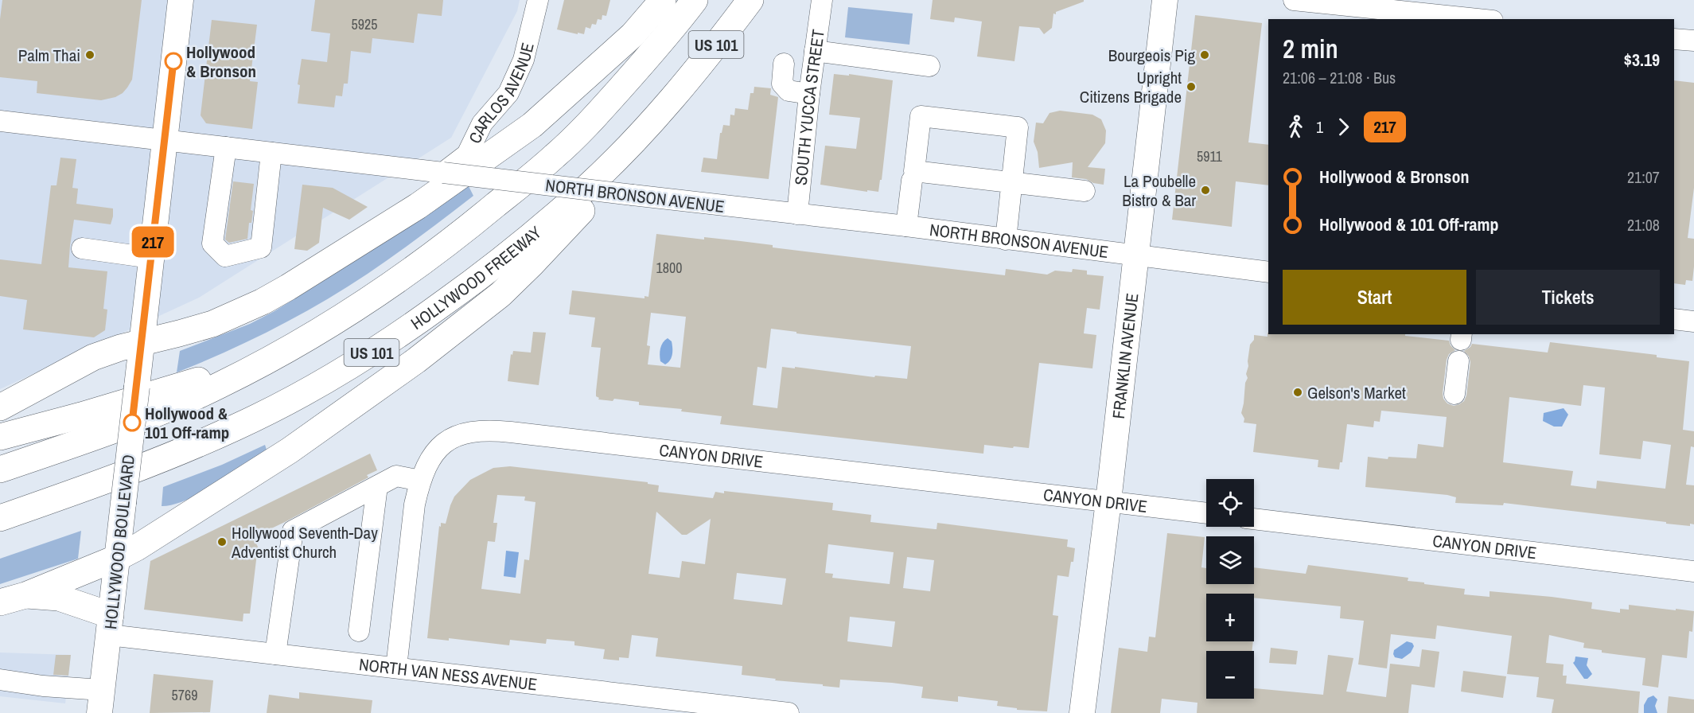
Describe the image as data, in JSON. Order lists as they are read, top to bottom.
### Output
{
  "streets": {
    "highway": ["US 101", "HOLLYWOOD FREEWAY"],
    "main road": ["FRANKLIN AVENUE", "HOLLYWOOD BOULEVARD"],
    "street": [
      "CARLOS AVENUE",
      "SOUTH YUCCA STREET",
      "NORTH BRONSON AVENUE",
      "CANYON DRIVE",
      "NORTH VAN NESS AVENUE"
    ]
  },
  "crossings": [
    ["CARLOS AVENUE", "NORTH BRONSON AVENUE"],
    ["SOUTH YUCCA STREET", "NORTH BRONSON AVENUE"],
    ["NORTH BRONSON AVENUE", "FRANKLIN AVENUE"],
    ["NORTH BRONSON AVENUE", "HOLLYWOOD BOULEVARD"],
    ["FRANKLIN AVENUE", "CANYON DRIVE"],
    ["CANYON DRIVE", "NORTH VAN NESS AVENUE"],
    ["HOLLYWOOD BOULEVARD", "NORTH VAN NESS AVENUE"]
  ],
  "places": [
    "Palm Thai",
    "Bourgeois Pig",
    "Hollywood & Bronson",
    "Upright Citizens Brigade",
    "La Poubelle Bistro & Bar",
    "Gelson's Market",
    "Hollywood & 101 Off-ramp",
    "Hollywood Seventh-Day Adventist Church"
  ],
  "lines": ["bus line 217"],
  "house_numbers": [
    "5925",
    "5911",
    "1800",
    "5769"
  ],
  "page": {
    "on_map": "217",
    "heading": ["2 min", "21:06 – 21:08 · Bus", "$3.19"],
    "legs": ["1", "217"],
    "list": [
      {
        "name": "Hollywood & Bronson",
        "value": "21:07"
      },
      {
        "name": "Hollywood & 101 Off-ramp",
        "value": "21:08"
      }
    ],
    "buttons": ["Start", "Tickets"],
    "map_buttons": ["+", "−"]
  }
}
